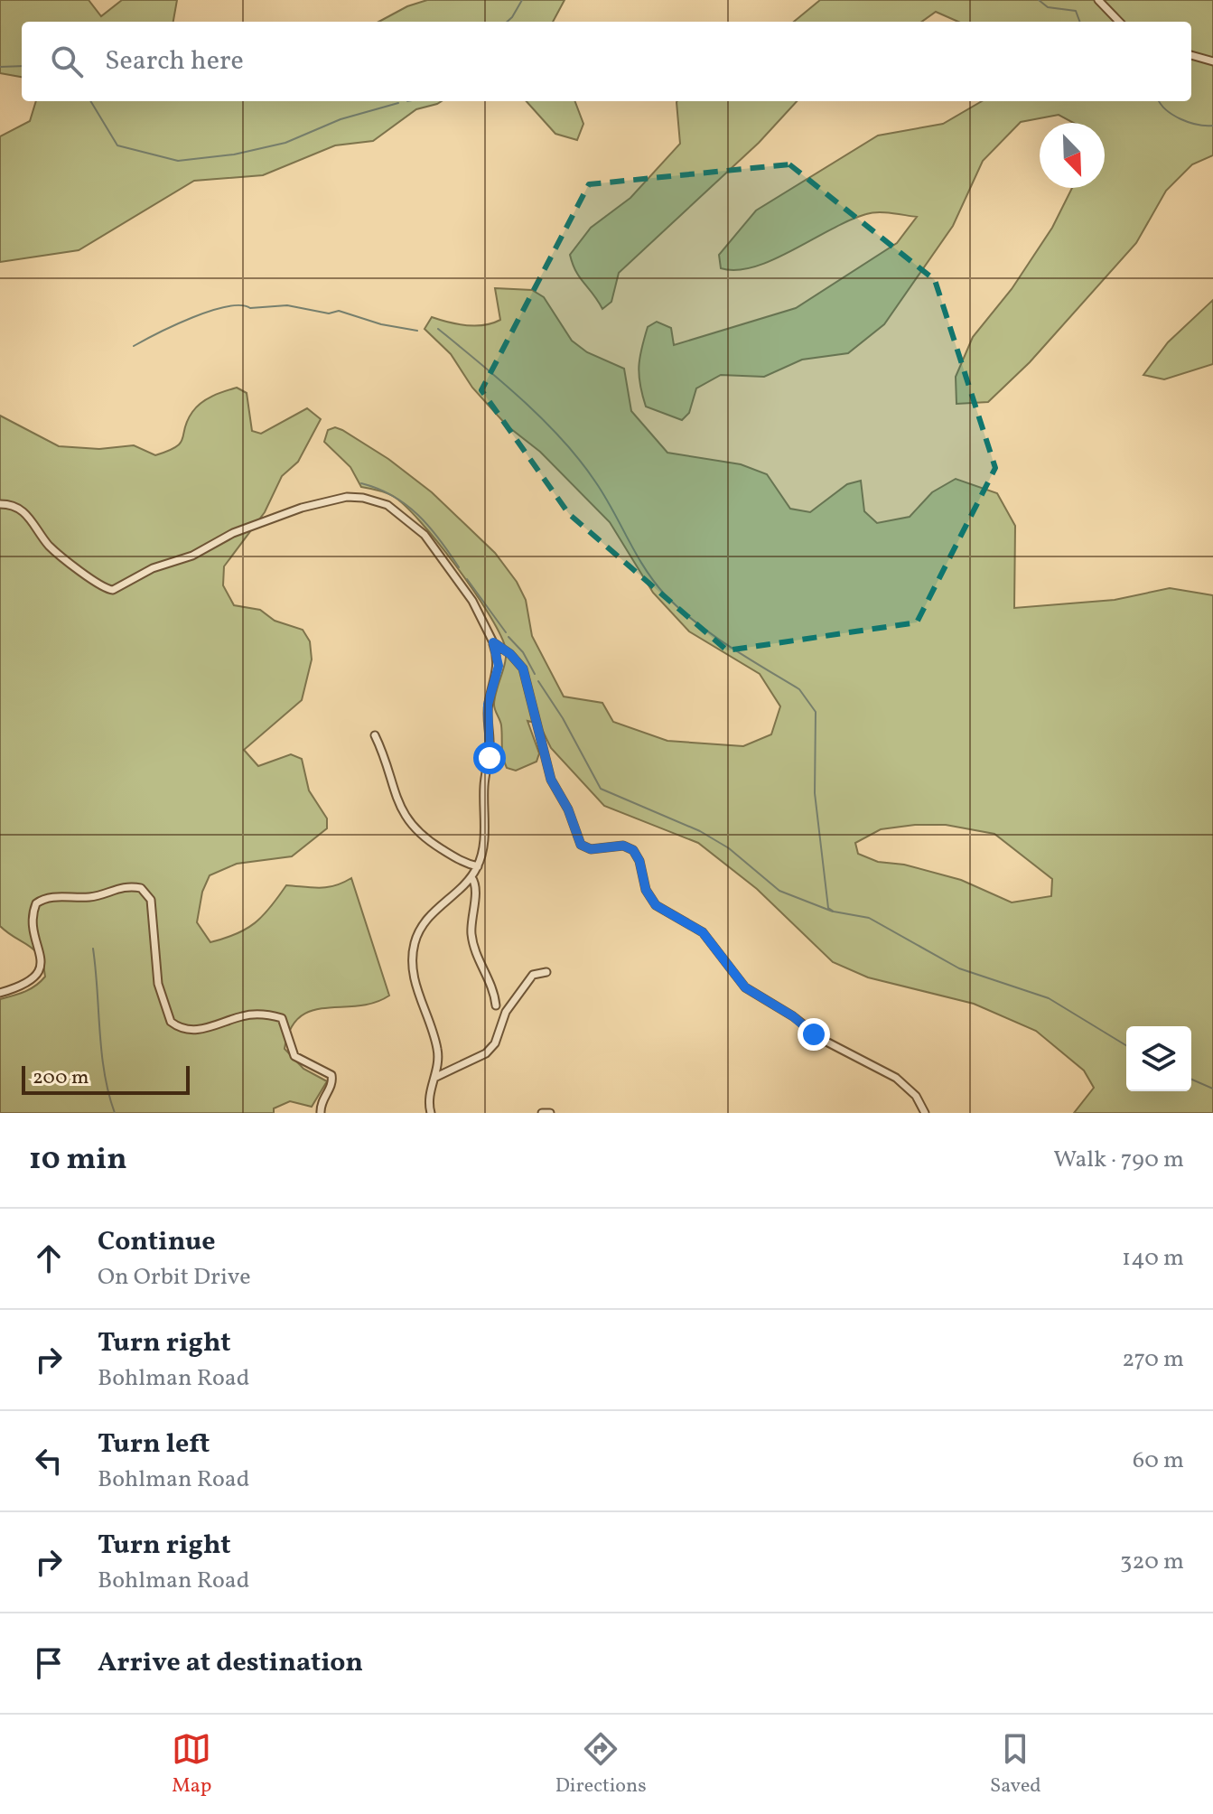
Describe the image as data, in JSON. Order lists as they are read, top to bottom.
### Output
{
  "scale_bar": "200 m",
  "north": "bottom right",
  "page": {
    "search": "Search here",
    "scale": "200 m",
    "heading": ["10 min", "Walk · 790 m"],
    "list": [
      ["Continue", "On Orbit Drive", "140 m"],
      ["Turn right", "Bohlman Road", "270 m"],
      ["Turn left", "Bohlman Road", "60 m"],
      ["Turn right", "Bohlman Road", "320 m"],
      "Arrive at destination"
    ],
    "nav": ["Map", "Directions", "Saved"]
  }
}
